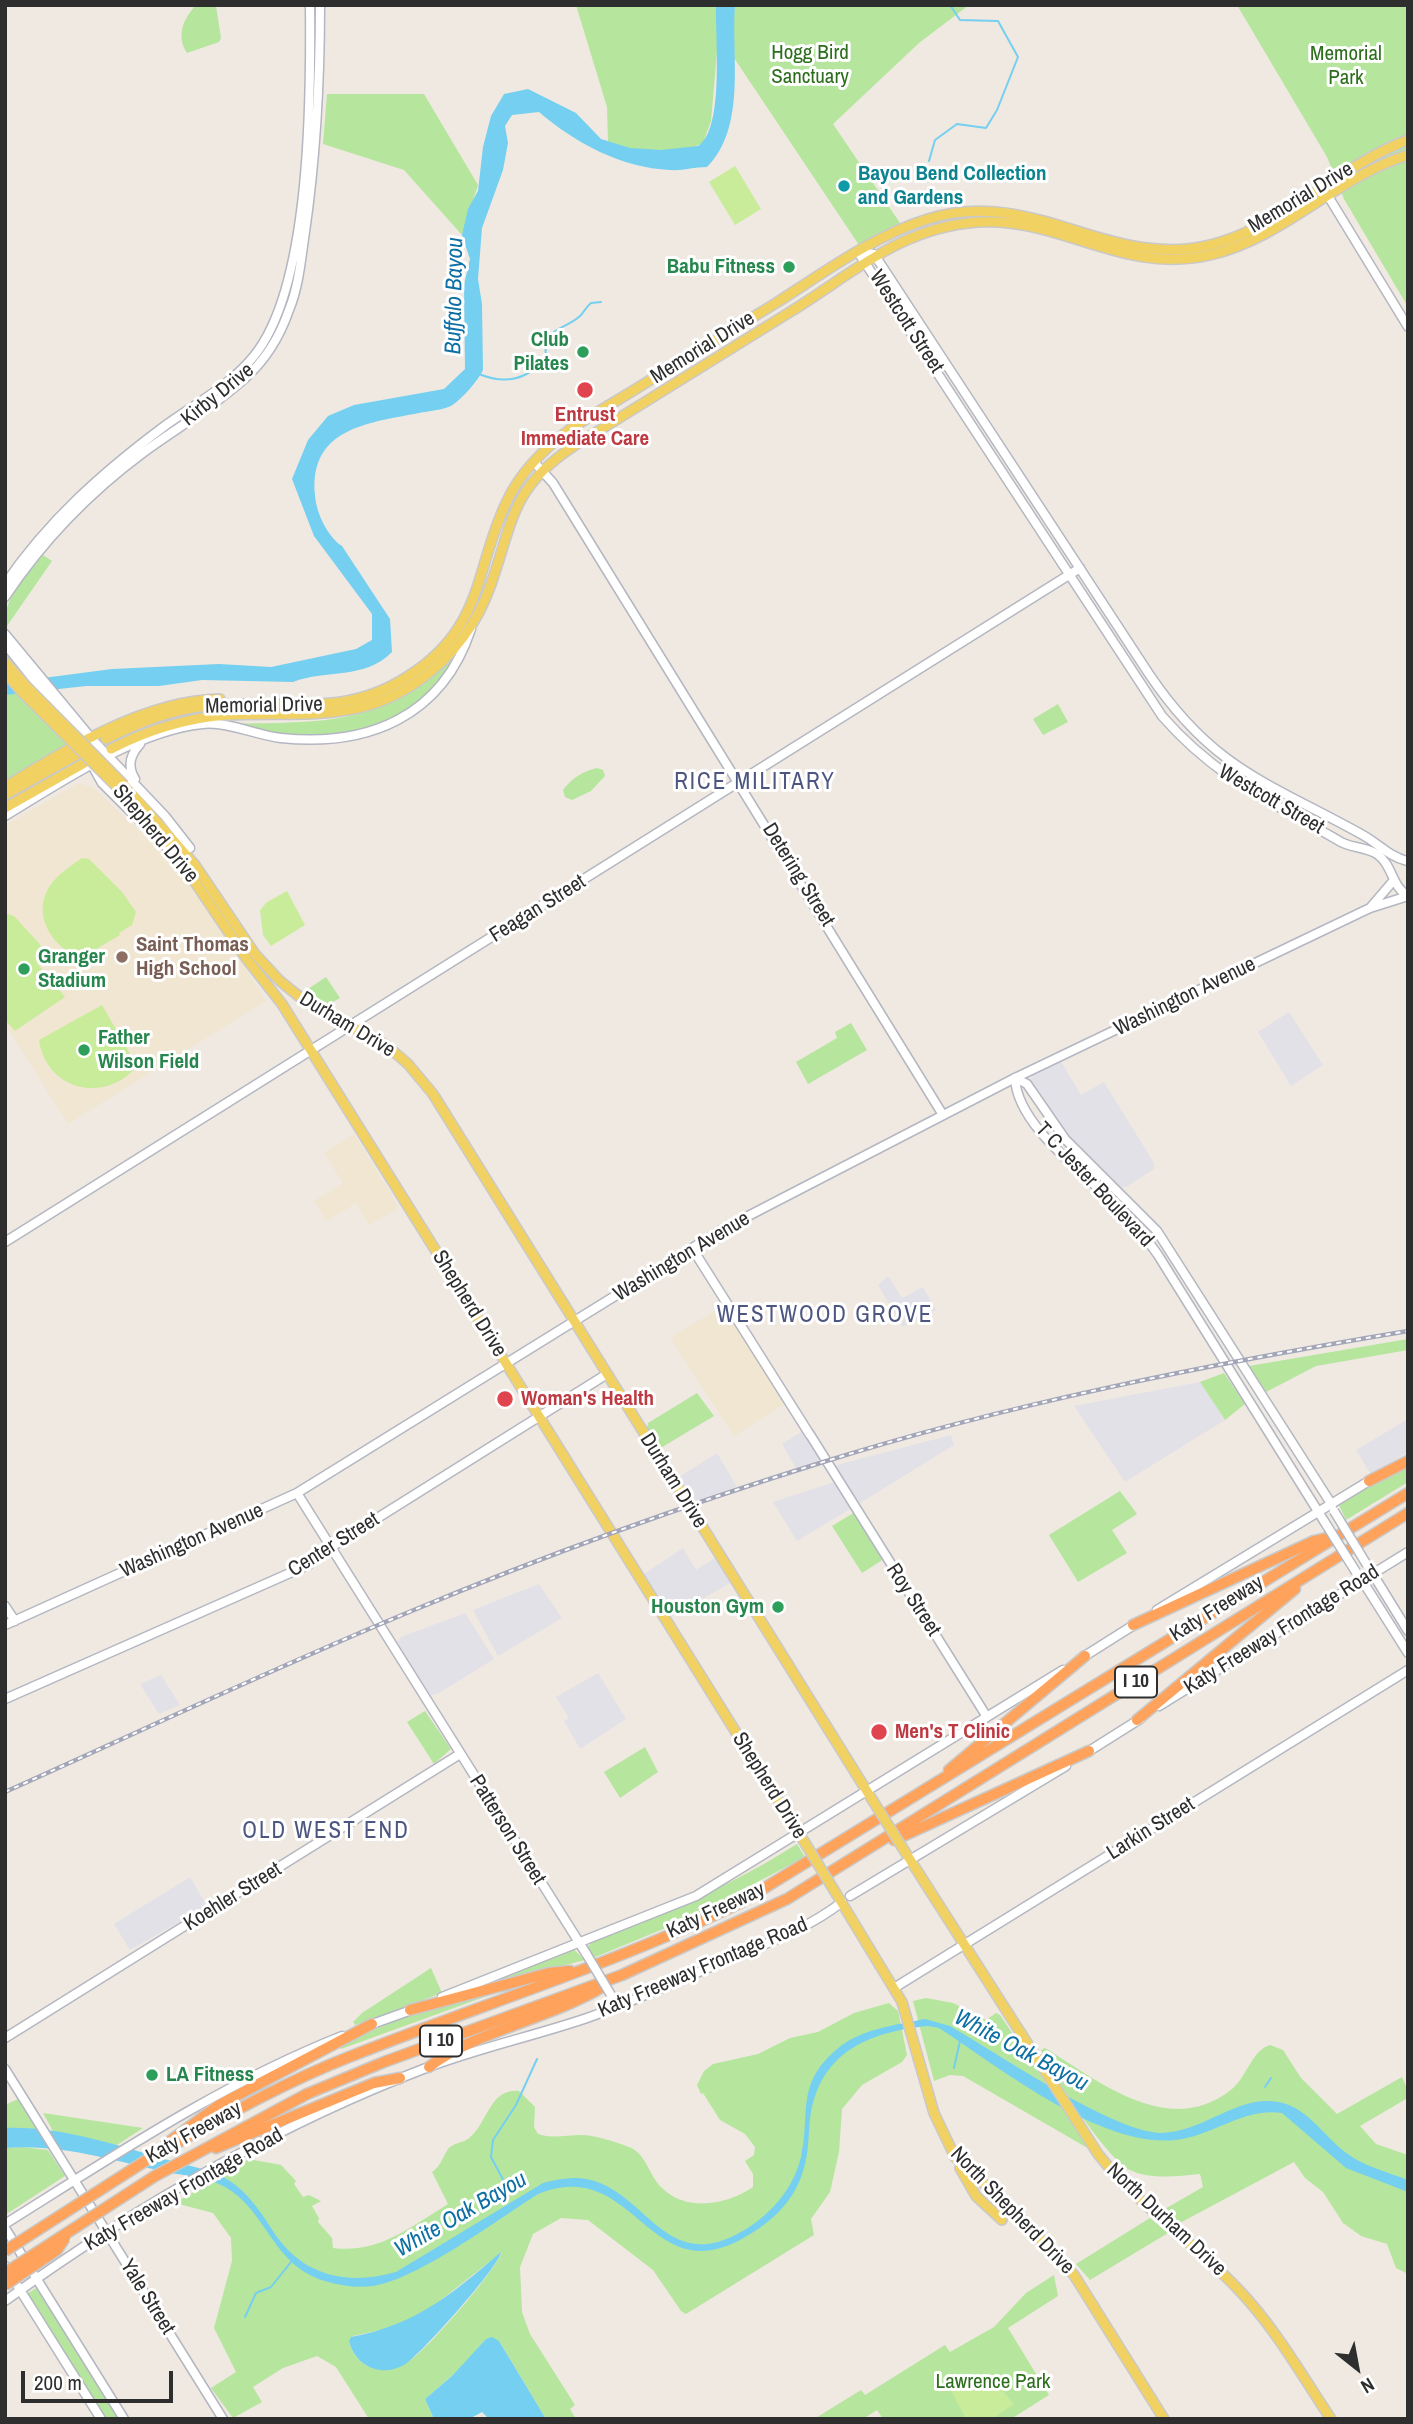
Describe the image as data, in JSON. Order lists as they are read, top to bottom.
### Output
{
  "streets": {
    "highway": ["Katy Freeway", "I 10"],
    "main road": [
      "Memorial Drive",
      "Westcott Street",
      "Kirby Drive",
      "Shepherd Drive",
      "Detering Street",
      "Feagan Street",
      "Washington Avenue",
      "Durham Drive",
      "T C Jester Boulevard",
      "Center Street",
      "Roy Street",
      "Katy Freeway Frontage Road",
      "Larkin Street",
      "Patterson Street",
      "Koehler Street",
      "North Shepherd Drive",
      "North Durham Drive",
      "Yale Street"
    ]
  },
  "crossings": [
    ["Memorial Drive", "Westcott Street"],
    ["Memorial Drive", "Detering Street"],
    ["Westcott Street", "Feagan Street"],
    ["Westcott Street", "Washington Avenue"],
    ["Shepherd Drive", "Feagan Street"],
    ["Shepherd Drive", "Washington Avenue"],
    ["Shepherd Drive", "Durham Drive"],
    ["Shepherd Drive", "Center Street"],
    ["Shepherd Drive", "Katy Freeway Frontage Road"],
    ["Shepherd Drive", "Larkin Street"],
    ["Shepherd Drive", "North Shepherd Drive"],
    ["Detering Street", "Feagan Street"],
    ["Detering Street", "Washington Avenue"],
    ["Feagan Street", "Durham Drive"],
    ["Washington Avenue", "Durham Drive"],
    ["Washington Avenue", "T C Jester Boulevard"],
    ["Washington Avenue", "Roy Street"],
    ["Washington Avenue", "Patterson Street"],
    ["Durham Drive", "Center Street"],
    ["Durham Drive", "Katy Freeway Frontage Road"],
    ["Durham Drive", "Larkin Street"],
    ["Durham Drive", "North Durham Drive"],
    ["T C Jester Boulevard", "Katy Freeway Frontage Road"],
    ["Center Street", "Patterson Street"],
    ["Katy Freeway Frontage Road", "Patterson Street"],
    ["Katy Freeway Frontage Road", "Yale Street"],
    ["Larkin Street", "North Shepherd Drive"],
    ["Larkin Street", "North Durham Drive"],
    ["Patterson Street", "Koehler Street"]
  ],
  "districts": ["RICE MILITARY", "WESTWOOD GROVE", "OLD WEST END"],
  "water": ["Buffalo Bayou", "White Oak Bayou"],
  "parks": ["Hogg Bird Sanctuary", "Memorial Park", "Lawrence Park"],
  "places": [
    "Bayou Bend Collection and Gardens",
    "Babu Fitness",
    "Club Pilates",
    "Entrust Immediate Care",
    "Saint Thomas High School",
    "Granger Stadium",
    "Father Wilson Field",
    "Woman's Health",
    "Houston Gym",
    "Men's T Clinic",
    "LA Fitness"
  ],
  "scale_bar": "200 m",
  "north": "bottom right"
}
